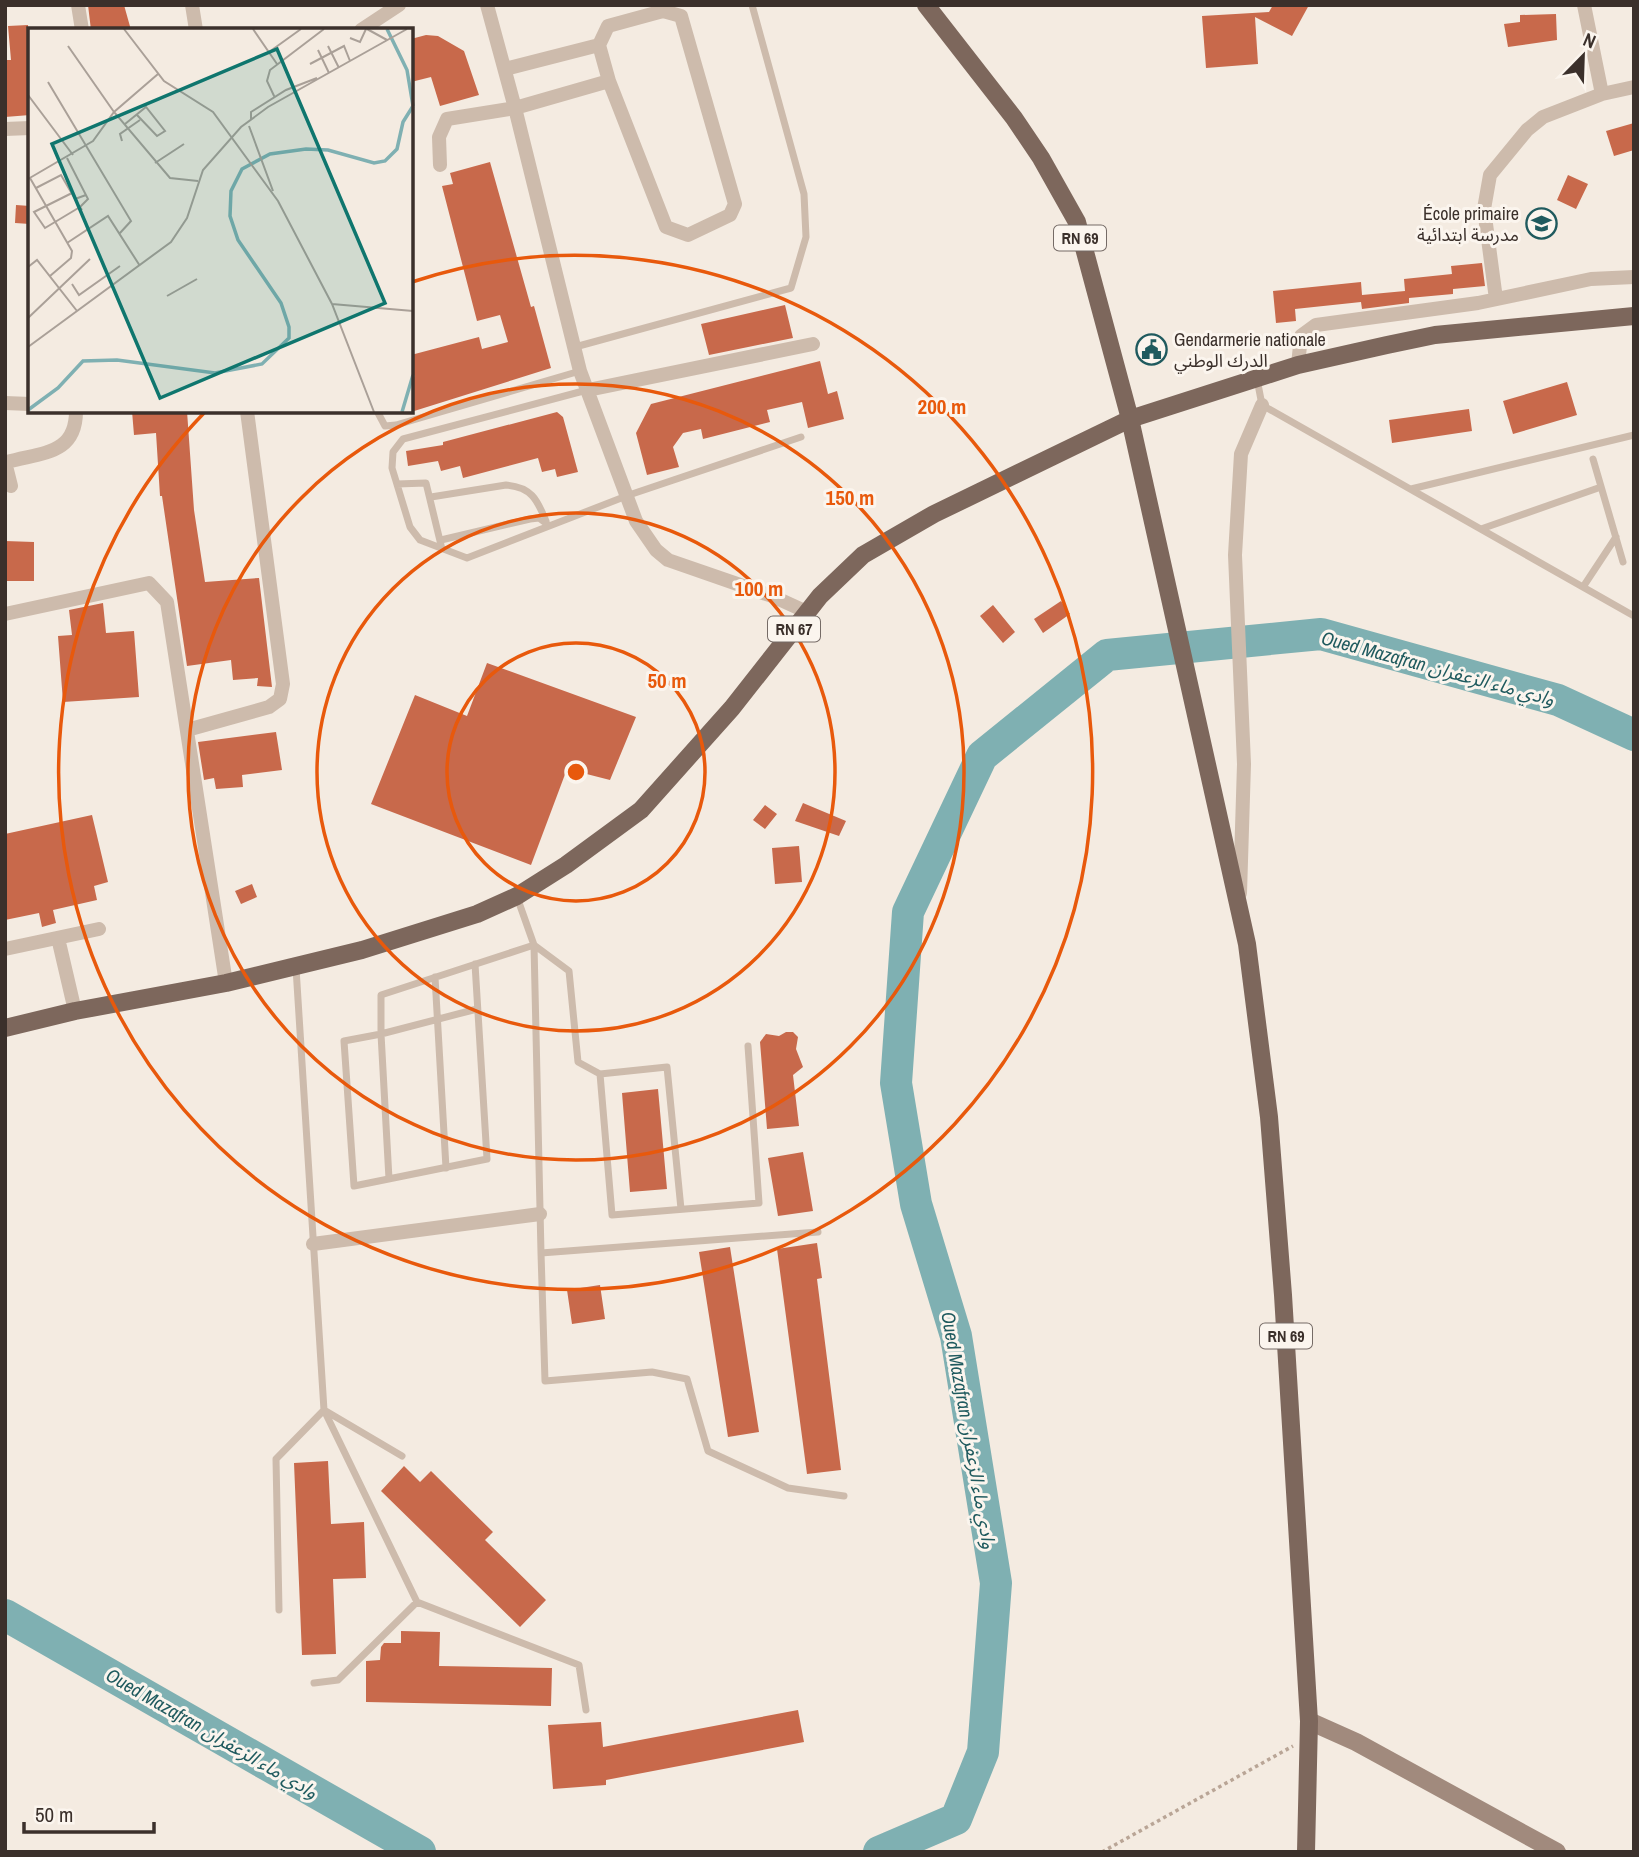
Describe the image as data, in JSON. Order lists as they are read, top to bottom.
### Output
{
  "streets": {
    "main road": ["RN 69", "RN 67"]
  },
  "crossings": [
    ["RN 69", "RN 67"]
  ],
  "water": ["Oued Mazafran وادي ماء الزعفران"],
  "places": {
    "school or university": ["École primaire مدرسة ابتدائية"],
    "public building": ["Gendarmerie nationale الدرك الوطني"]
  },
  "scale_bar": "50 m",
  "north": "top right",
  "rings": [
    "200 m",
    "150 m",
    "100 m",
    "50 m"
  ]
}
